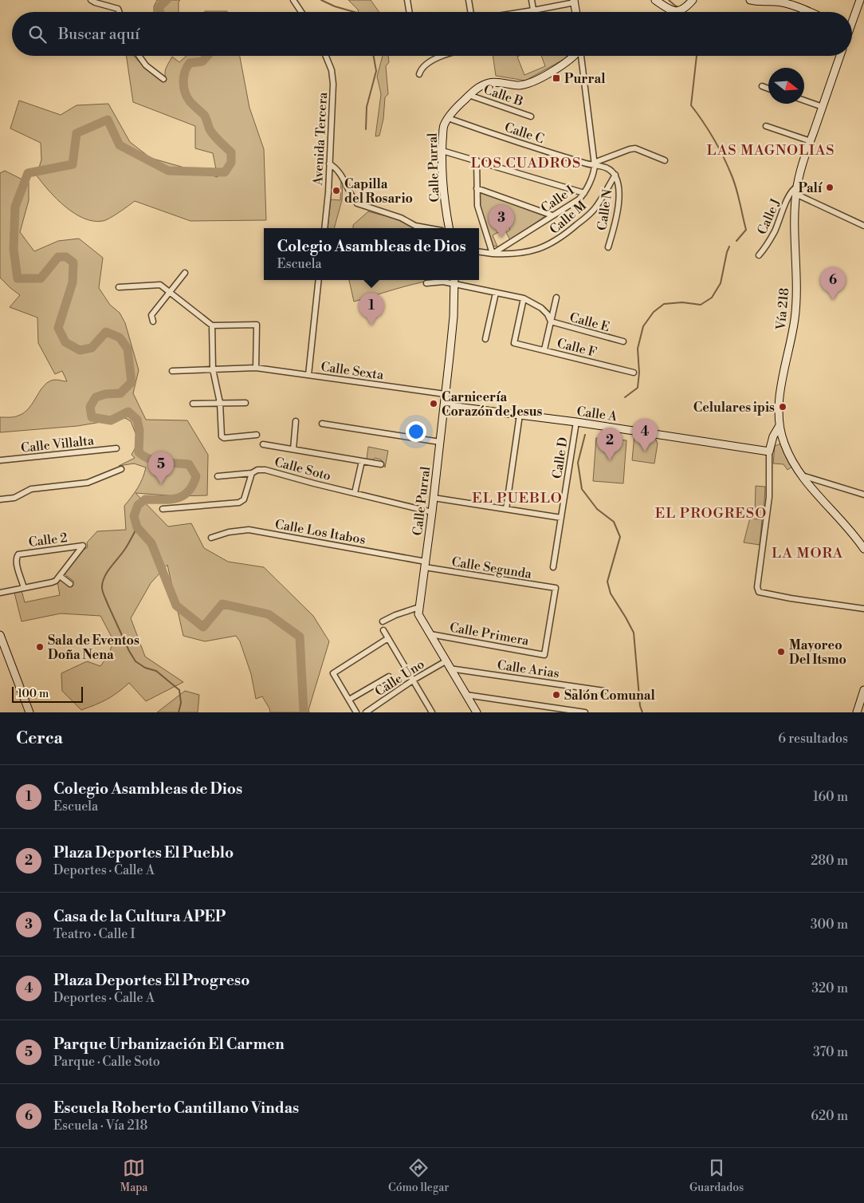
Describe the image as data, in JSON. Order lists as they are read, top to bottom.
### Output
{
  "streets": {
    "street": [
      "Calle B",
      "Calle C",
      "Avenida Tercera",
      "Calle Purral",
      "Calle I",
      "Calle N",
      "Calle J",
      "Calle M",
      "Vía 218",
      "Calle E",
      "Calle F",
      "Calle Sexta",
      "Calle A",
      "Calle Villalta",
      "Calle D",
      "Calle Soto",
      "Calle Los Itabos",
      "Calle 2",
      "Calle Segunda",
      "Calle Primera",
      "Calle Arias",
      "Calle Uno"
    ]
  },
  "crossings": [
    ["Calle B", "Calle Purral"],
    ["Calle C", "Calle Purral"],
    ["Calle C", "Calle I"],
    ["Calle C", "Calle N"],
    ["Calle Purral", "Calle Sexta"],
    ["Calle Purral", "Calle A"],
    ["Calle Purral", "Calle Soto"],
    ["Calle Purral", "Calle Los Itabos"],
    ["Calle Purral", "Calle Segunda"],
    ["Calle Purral", "Calle Primera"],
    ["Calle Purral", "Calle Arias"],
    ["Calle Purral", "Calle Uno"],
    ["Calle I", "Calle N"],
    ["Calle I", "Calle M"],
    ["Calle N", "Calle M"],
    ["Calle J", "Vía 218"],
    ["Calle A", "Calle D"],
    ["Calle Los Itabos", "Calle Segunda"],
    ["Calle Segunda", "Calle Primera"]
  ],
  "districts": [
    "LAS MAGNOLIAS",
    "LOS CUADROS",
    "EL PUEBLO",
    "EL PROGRESO",
    "LA MORA"
  ],
  "places": {
    "transit": ["Purral"],
    "other": [
      "Palí",
      "Capilla del Rosario",
      "Carnicería Corazón de Jesus",
      "Celulares ipis",
      "Sala de Eventos Doña Nena",
      "Mayoreo Del Itsmo",
      "Salón Comunal"
    ]
  },
  "scale_bar": "100 m",
  "north": "right",
  "page": {
    "search": "Buscar aquí",
    "pins": [
      "3",
      "6",
      "1",
      "4",
      "2",
      "5"
    ],
    "popup": ["Colegio Asambleas de Dios", "Escuela"],
    "scale": "100 m",
    "heading": ["Cerca", "6 resultados"],
    "list": [
      {
        "mark": "1",
        "name": "Colegio Asambleas de Dios",
        "note": "Escuela",
        "value": "160 m"
      },
      {
        "mark": "2",
        "name": "Plaza Deportes El Pueblo",
        "note": "Deportes · Calle A",
        "value": "280 m"
      },
      {
        "mark": "3",
        "name": "Casa de la Cultura APEP",
        "note": "Teatro · Calle I",
        "value": "300 m"
      },
      {
        "mark": "4",
        "name": "Plaza Deportes El Progreso",
        "note": "Deportes · Calle A",
        "value": "320 m"
      },
      {
        "mark": "5",
        "name": "Parque Urbanización El Carmen",
        "note": "Parque · Calle Soto",
        "value": "370 m"
      },
      {
        "mark": "6",
        "name": "Escuela Roberto Cantillano Vindas",
        "note": "Escuela · Vía 218",
        "value": "620 m"
      }
    ],
    "nav": ["Mapa", "Cómo llegar", "Guardados"]
  }
}
